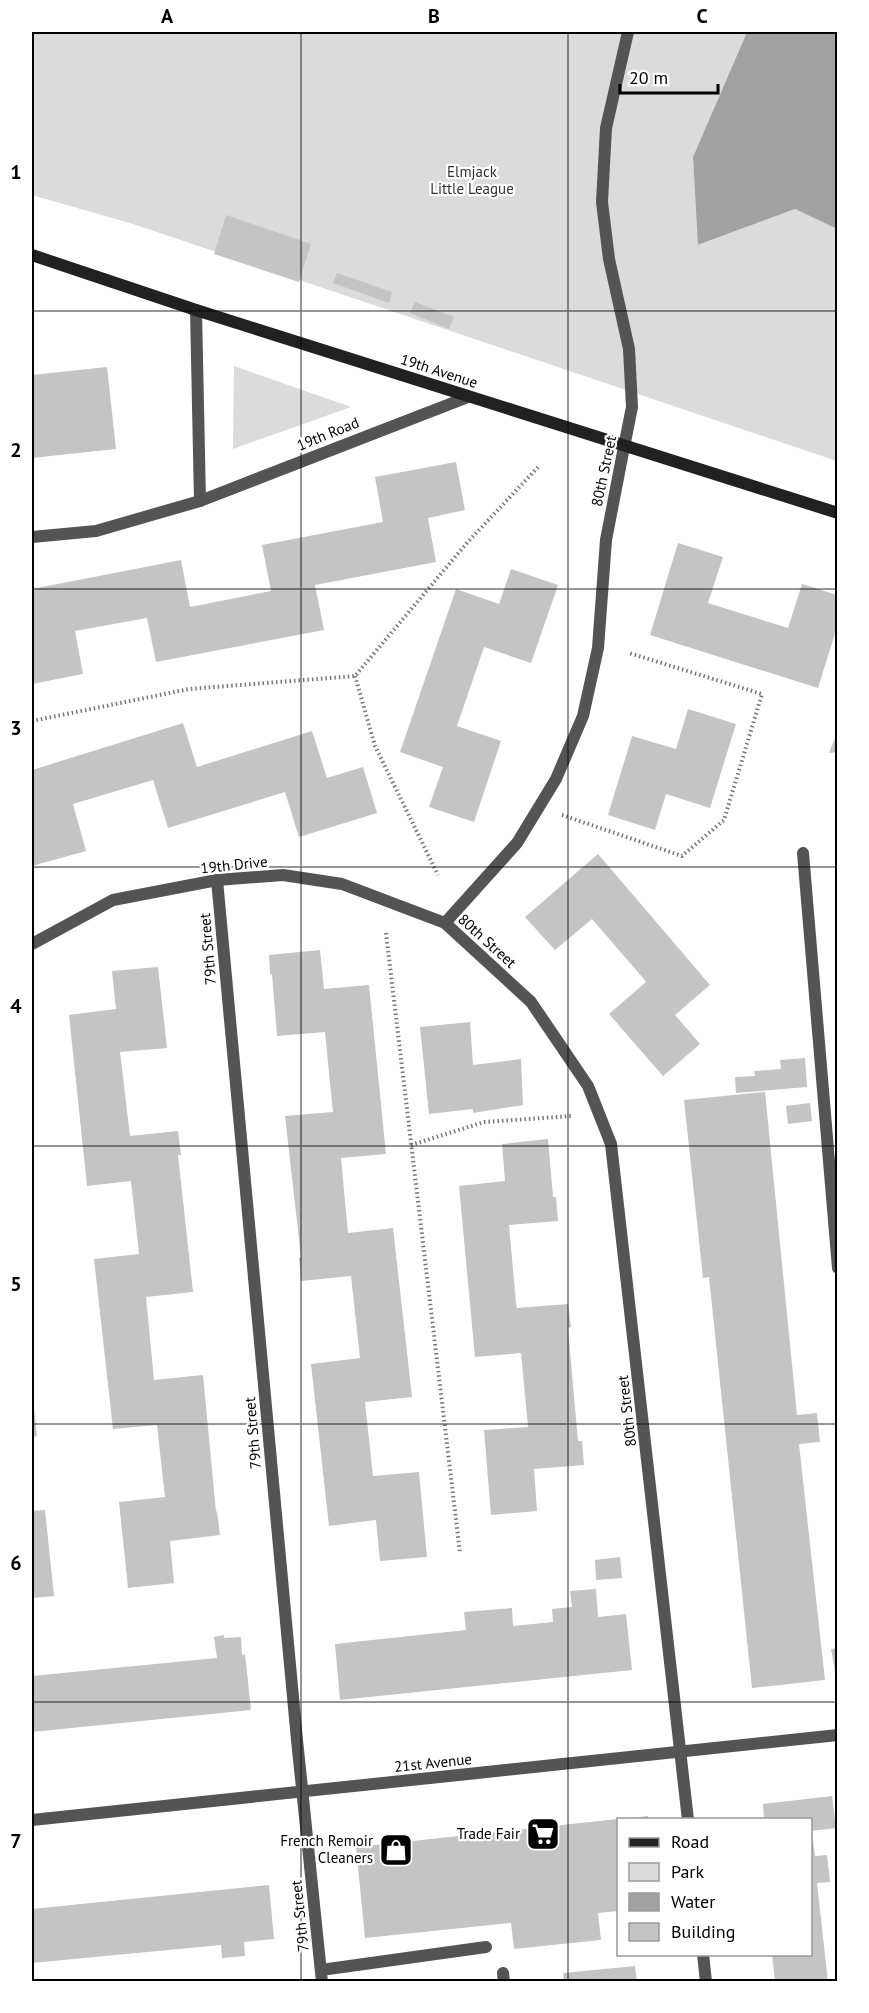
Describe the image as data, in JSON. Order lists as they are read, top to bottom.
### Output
{
  "streets": {
    "street": [
      "19th Avenue",
      "19th Road",
      "80th Street",
      "19th Drive",
      "79th Street",
      "21st Avenue"
    ]
  },
  "crossings": [
    ["19th Avenue", "19th Road"],
    ["19th Avenue", "80th Street"],
    ["80th Street", "19th Drive"],
    ["80th Street", "21st Avenue"],
    ["19th Drive", "79th Street"],
    ["79th Street", "21st Avenue"]
  ],
  "parks": ["Elmjack Little League"],
  "places": {
    "supermarket": ["Trade Fair"],
    "shop": ["French Remoir Cleaners"]
  },
  "legend": [
    "Road",
    "Park",
    "Water",
    "Building"
  ],
  "scale_bar": "20 m",
  "grid": {
    "columns": ["A", "B", "C"],
    "rows": [
      "1",
      "2",
      "3",
      "4",
      "5",
      "6",
      "7"
    ]
  }
}
